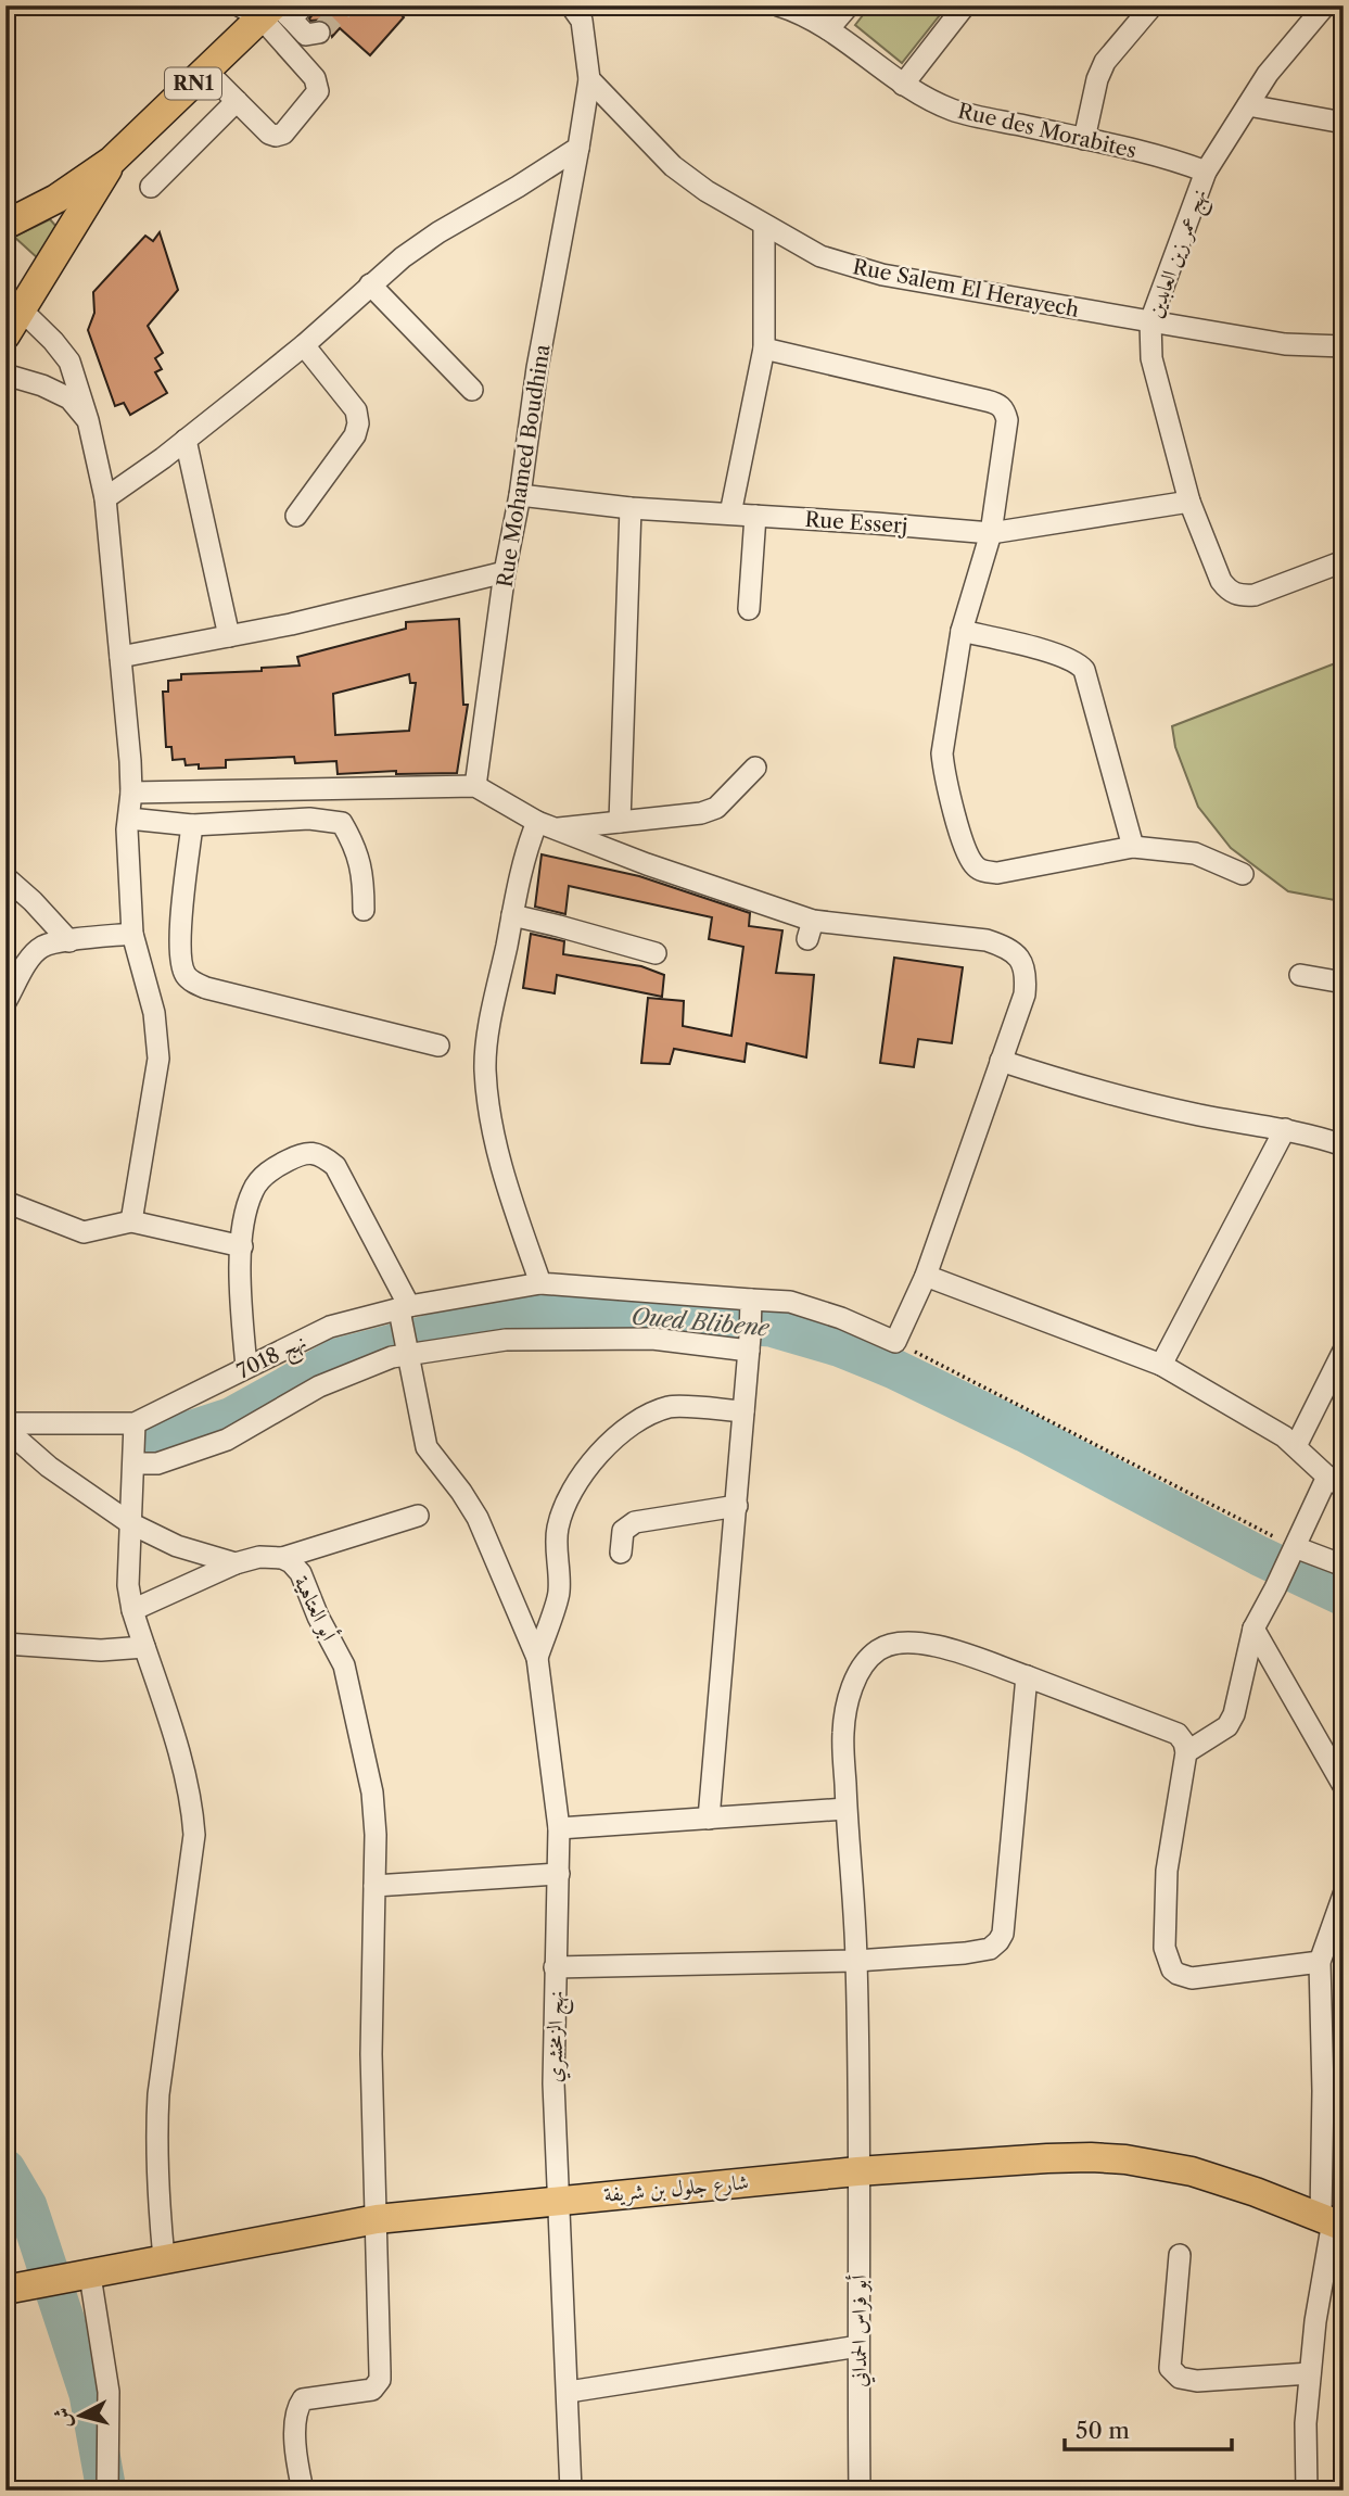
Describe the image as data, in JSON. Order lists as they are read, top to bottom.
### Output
{
  "streets": {
    "main road": ["RN1", "شارع جلول بن شريفة"],
    "street": [
      "Rue des Morabites",
      "نهج عمر زين العابدين",
      "Rue Salem El Herayech",
      "Rue Mohamed Boudhina",
      "Rue Esserj",
      "نهج 7018",
      "أبو العتاهية",
      "نهج الزمخشري",
      "أبو فراس الحمداني"
    ]
  },
  "crossings": [
    ["Rue des Morabites", "نهج عمر زين العابدين"],
    ["نهج عمر زين العابدين", "Rue Salem El Herayech"],
    ["نهج عمر زين العابدين", "Rue Esserj"],
    ["Rue Salem El Herayech", "Rue Mohamed Boudhina"],
    ["Rue Mohamed Boudhina", "Rue Esserj"],
    ["نهج 7018", "أبو العتاهية"],
    ["أبو العتاهية", "شارع جلول بن شريفة"],
    ["نهج الزمخشري", "شارع جلول بن شريفة"],
    ["شارع جلول بن شريفة", "أبو فراس الحمداني"]
  ],
  "water": ["Oued Blibene"],
  "scale_bar": "50 m",
  "north": "left"
}
